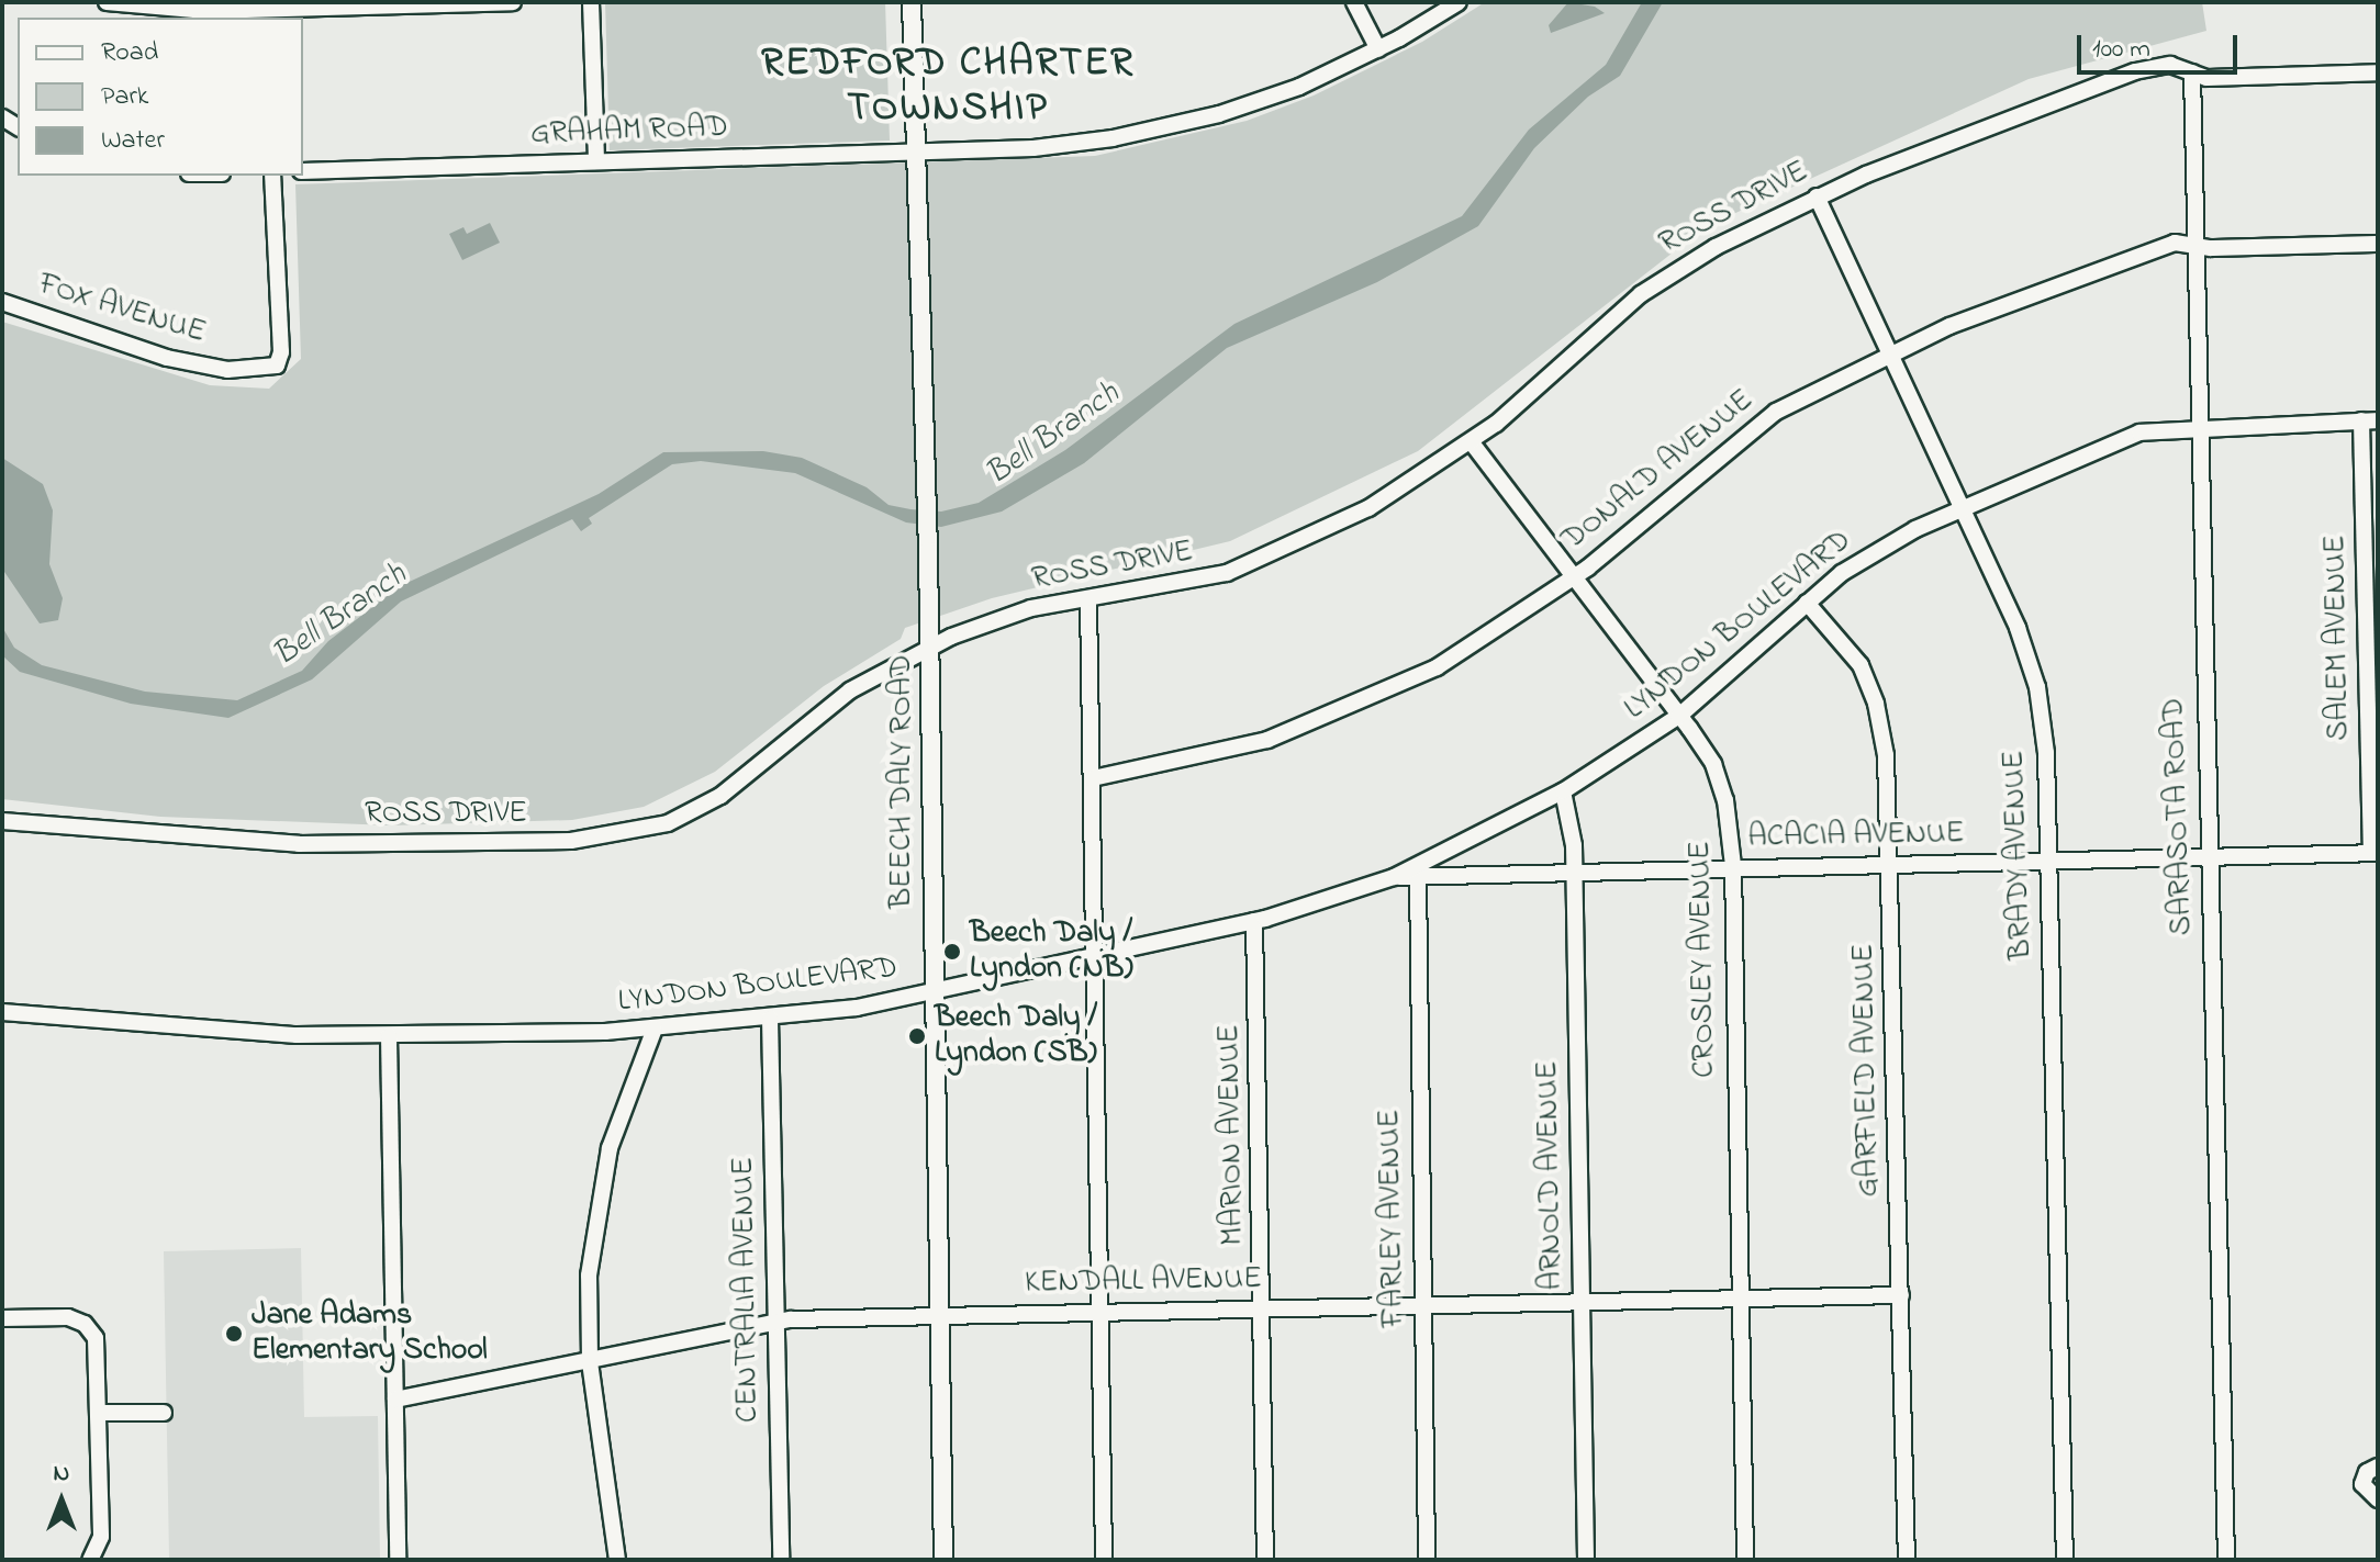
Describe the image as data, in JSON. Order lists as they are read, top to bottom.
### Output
{
  "streets": {
    "main road": ["BEECH DALY ROAD"],
    "street": [
      "GRAHAM ROAD",
      "ROSS DRIVE",
      "FOX AVENUE",
      "DONALD AVENUE",
      "LYNDON BOULEVARD",
      "SALEM AVENUE",
      "SARASOTA ROAD",
      "ACACIA AVENUE",
      "BRADY AVENUE",
      "CROSLEY AVENUE",
      "GARFIELD AVENUE",
      "MARION AVENUE",
      "ARNOLD AVENUE",
      "FARLEY AVENUE",
      "KENDALL AVENUE",
      "CENTRALIA AVENUE"
    ]
  },
  "crossings": [
    ["GRAHAM ROAD", "BEECH DALY ROAD"],
    ["ROSS DRIVE", "BEECH DALY ROAD"],
    ["ROSS DRIVE", "SARASOTA ROAD"],
    ["ROSS DRIVE", "BRADY AVENUE"],
    ["ROSS DRIVE", "CROSLEY AVENUE"],
    ["DONALD AVENUE", "SARASOTA ROAD"],
    ["DONALD AVENUE", "BRADY AVENUE"],
    ["DONALD AVENUE", "CROSLEY AVENUE"],
    ["LYNDON BOULEVARD", "SALEM AVENUE"],
    ["LYNDON BOULEVARD", "BEECH DALY ROAD"],
    ["LYNDON BOULEVARD", "SARASOTA ROAD"],
    ["LYNDON BOULEVARD", "ACACIA AVENUE"],
    ["LYNDON BOULEVARD", "BRADY AVENUE"],
    ["LYNDON BOULEVARD", "CROSLEY AVENUE"],
    ["LYNDON BOULEVARD", "GARFIELD AVENUE"],
    ["LYNDON BOULEVARD", "MARION AVENUE"],
    ["LYNDON BOULEVARD", "ARNOLD AVENUE"],
    ["LYNDON BOULEVARD", "CENTRALIA AVENUE"],
    ["SALEM AVENUE", "ACACIA AVENUE"],
    ["BEECH DALY ROAD", "KENDALL AVENUE"],
    ["SARASOTA ROAD", "ACACIA AVENUE"],
    ["ACACIA AVENUE", "BRADY AVENUE"],
    ["ACACIA AVENUE", "CROSLEY AVENUE"],
    ["ACACIA AVENUE", "GARFIELD AVENUE"],
    ["ACACIA AVENUE", "ARNOLD AVENUE"],
    ["ACACIA AVENUE", "FARLEY AVENUE"],
    ["CROSLEY AVENUE", "KENDALL AVENUE"],
    ["GARFIELD AVENUE", "KENDALL AVENUE"],
    ["MARION AVENUE", "KENDALL AVENUE"],
    ["ARNOLD AVENUE", "KENDALL AVENUE"],
    ["FARLEY AVENUE", "KENDALL AVENUE"],
    ["KENDALL AVENUE", "CENTRALIA AVENUE"]
  ],
  "districts": ["REDFORD CHARTER TOWNSHIP"],
  "water": ["Bell Branch"],
  "places": ["Beech Daly / Lyndon (NB)", "Beech Daly / Lyndon (SB)", "Jane Adams Elementary School"],
  "legend": ["Road", "Park", "Water"],
  "scale_bar": "100 m",
  "north": "top"
}
